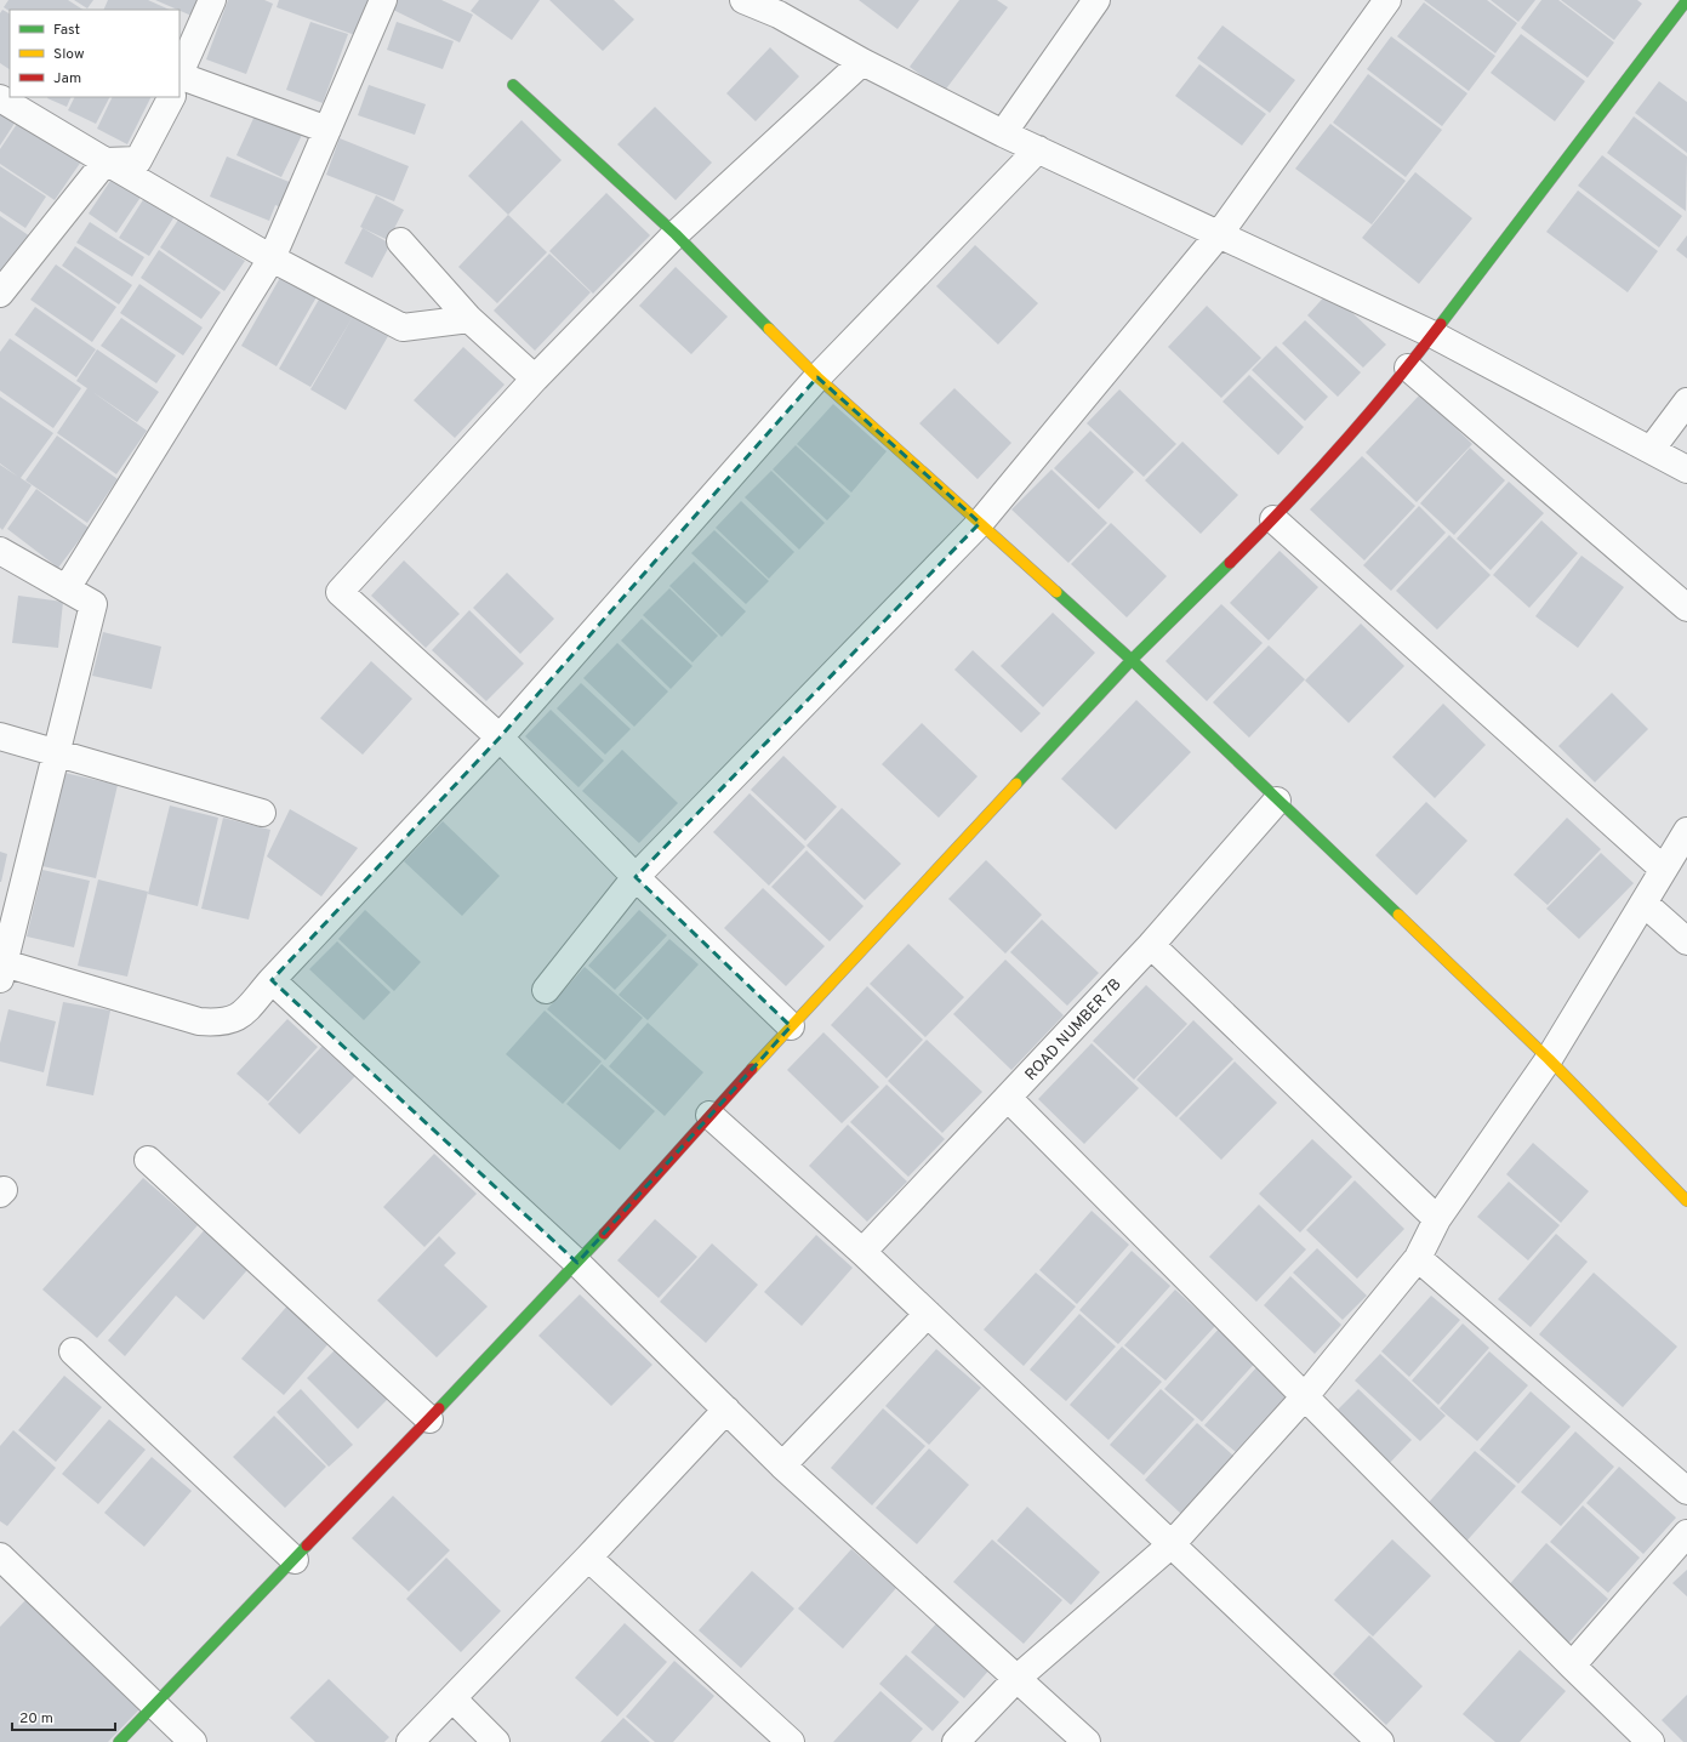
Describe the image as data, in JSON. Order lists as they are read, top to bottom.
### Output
{
  "streets": {
    "street": ["ROAD NUMBER 7B"]
  },
  "legend": ["Fast", "Slow", "Jam"],
  "scale_bar": "20 m"
}
